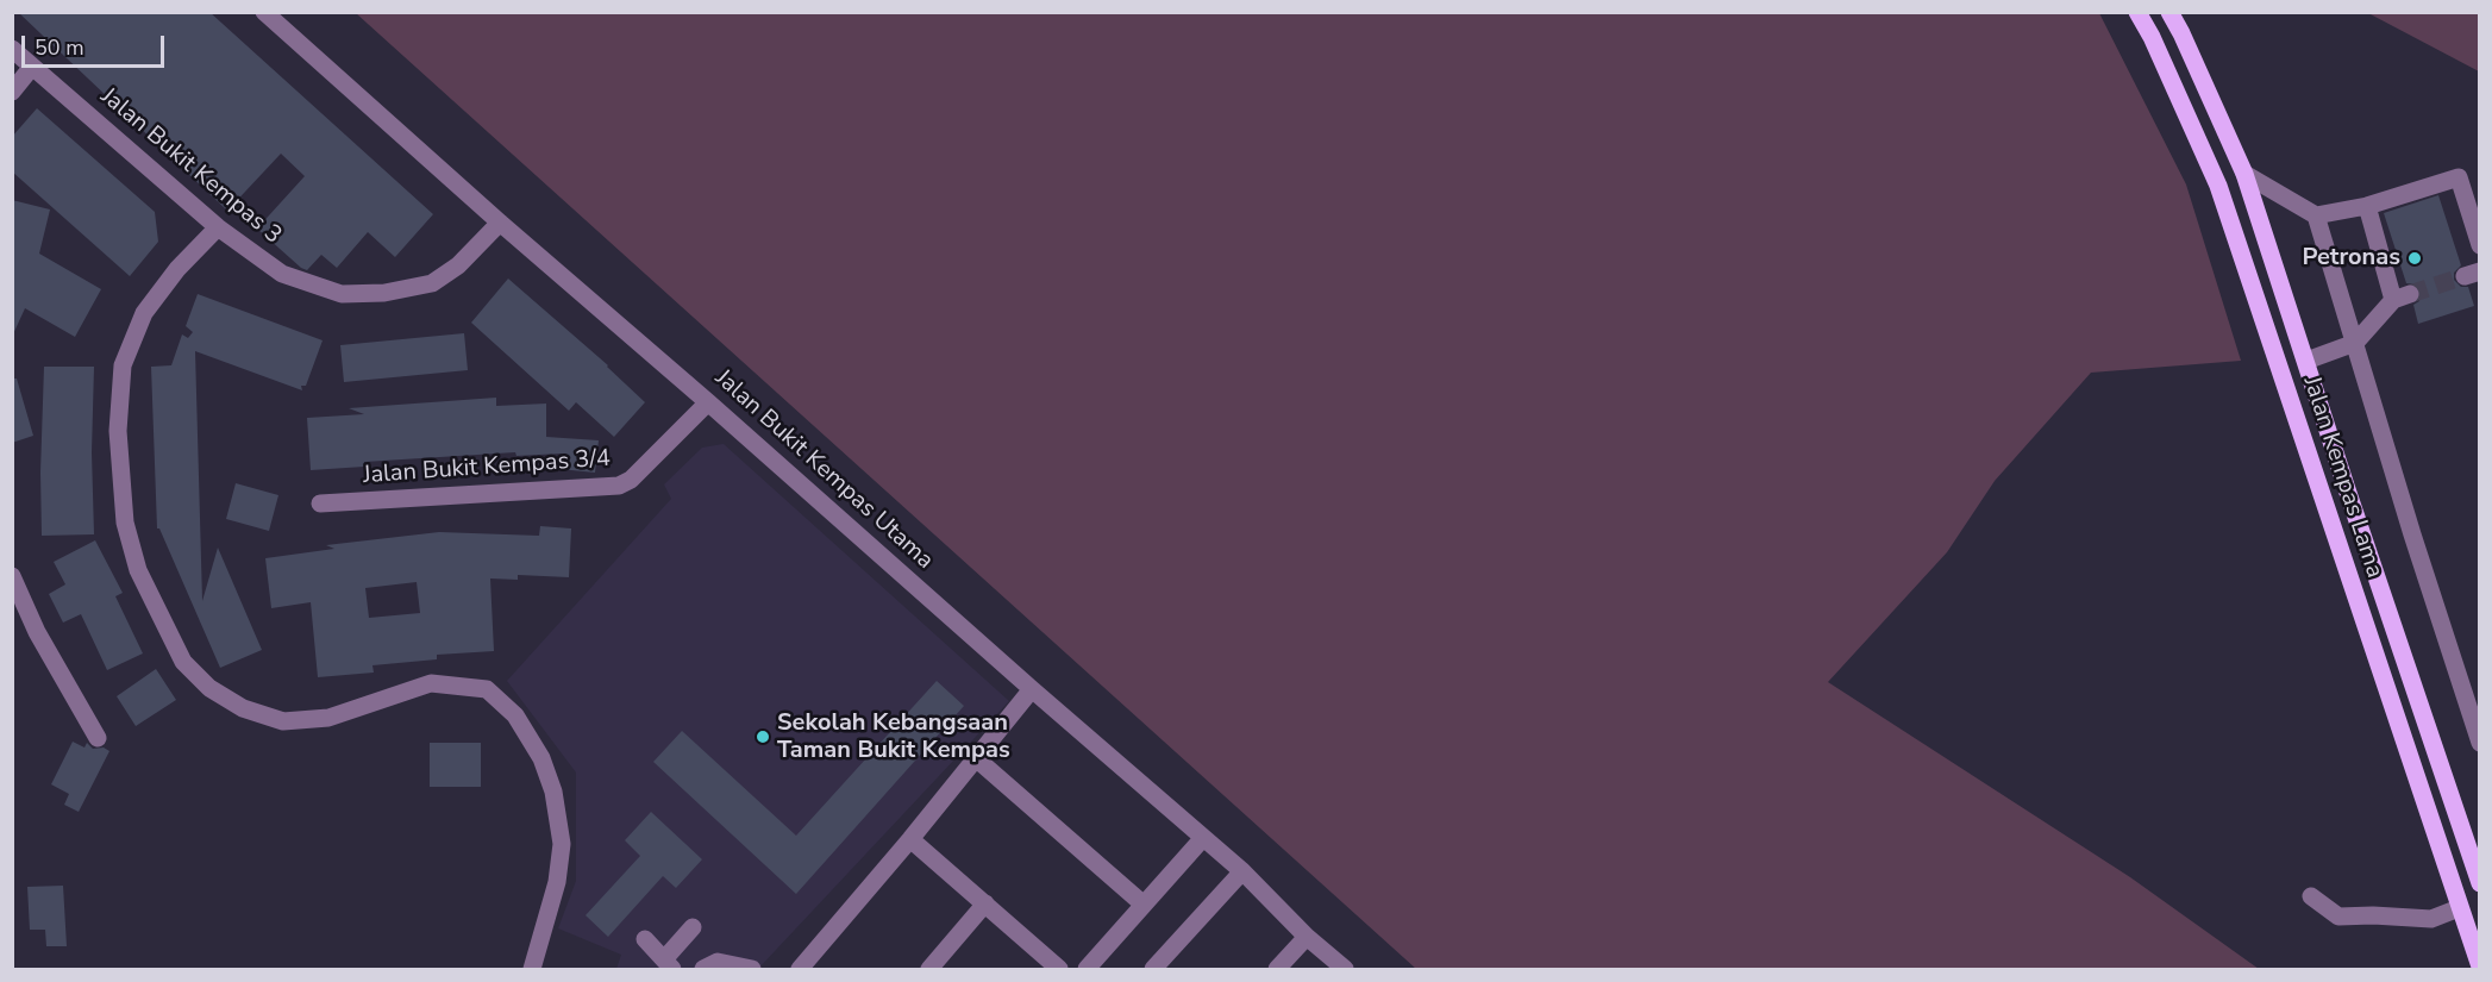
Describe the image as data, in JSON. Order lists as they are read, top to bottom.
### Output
{
  "streets": {
    "main road": ["Jalan Kempas Lama"],
    "street": ["Jalan Bukit Kempas 3", "Jalan Bukit Kempas 3/4", "Jalan Bukit Kempas Utama"]
  },
  "crossings": [
    ["Jalan Bukit Kempas 3", "Jalan Bukit Kempas Utama"],
    ["Jalan Bukit Kempas 3/4", "Jalan Bukit Kempas Utama"]
  ],
  "places": ["Petronas", "Sekolah Kebangsaan Taman Bukit Kempas"],
  "scale_bar": "50 m"
}
